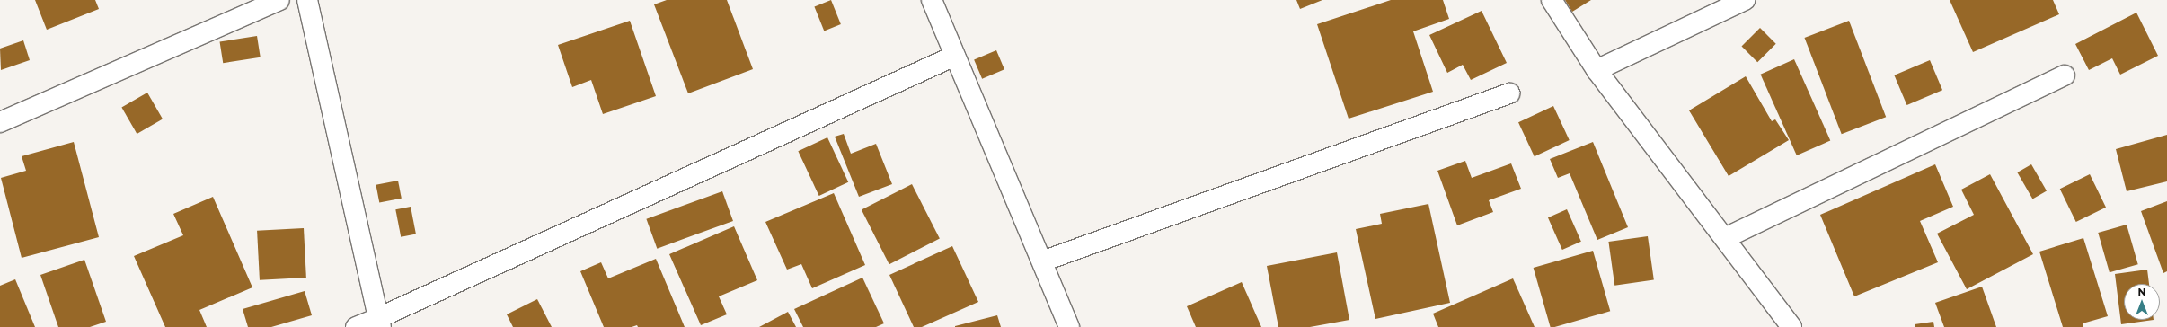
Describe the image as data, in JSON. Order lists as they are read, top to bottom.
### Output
{
  "north": "top"
}
